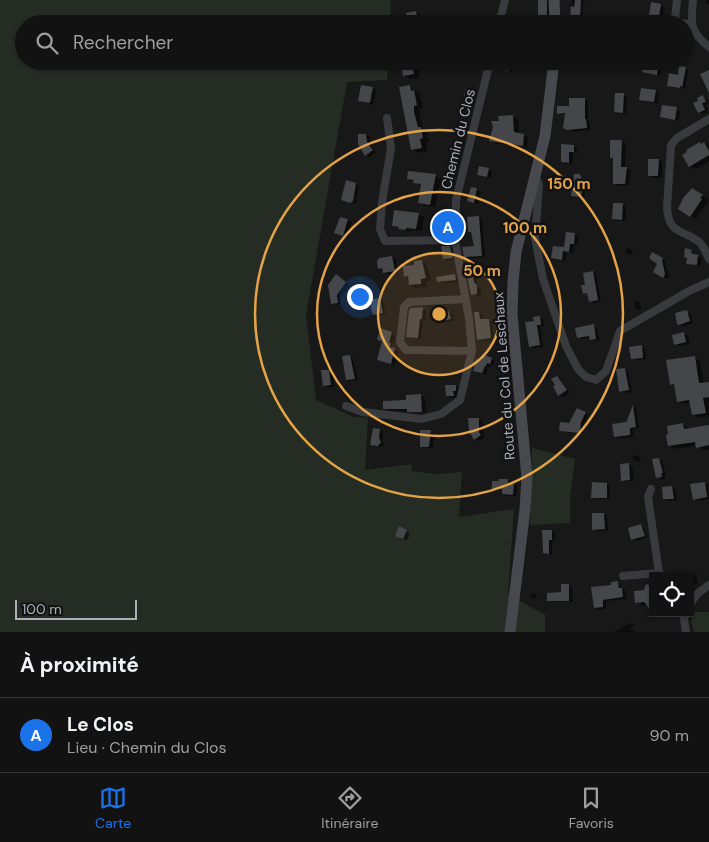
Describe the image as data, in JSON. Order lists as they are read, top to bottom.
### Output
{
  "streets": {
    "main road": ["Route du Col de Leschaux"],
    "street": ["Chemin du Clos"]
  },
  "scale_bar": "100 m",
  "page": {
    "search": "Rechercher",
    "pins": "A",
    "scale": "100 m",
    "heading": "À proximité",
    "list": [
      {
        "mark": "A",
        "name": "Le Clos",
        "note": "Lieu · Chemin du Clos",
        "value": "90 m"
      }
    ],
    "nav": ["Carte", "Itinéraire", "Favoris"]
  },
  "rings": ["150 m", "100 m", "50 m"]
}
